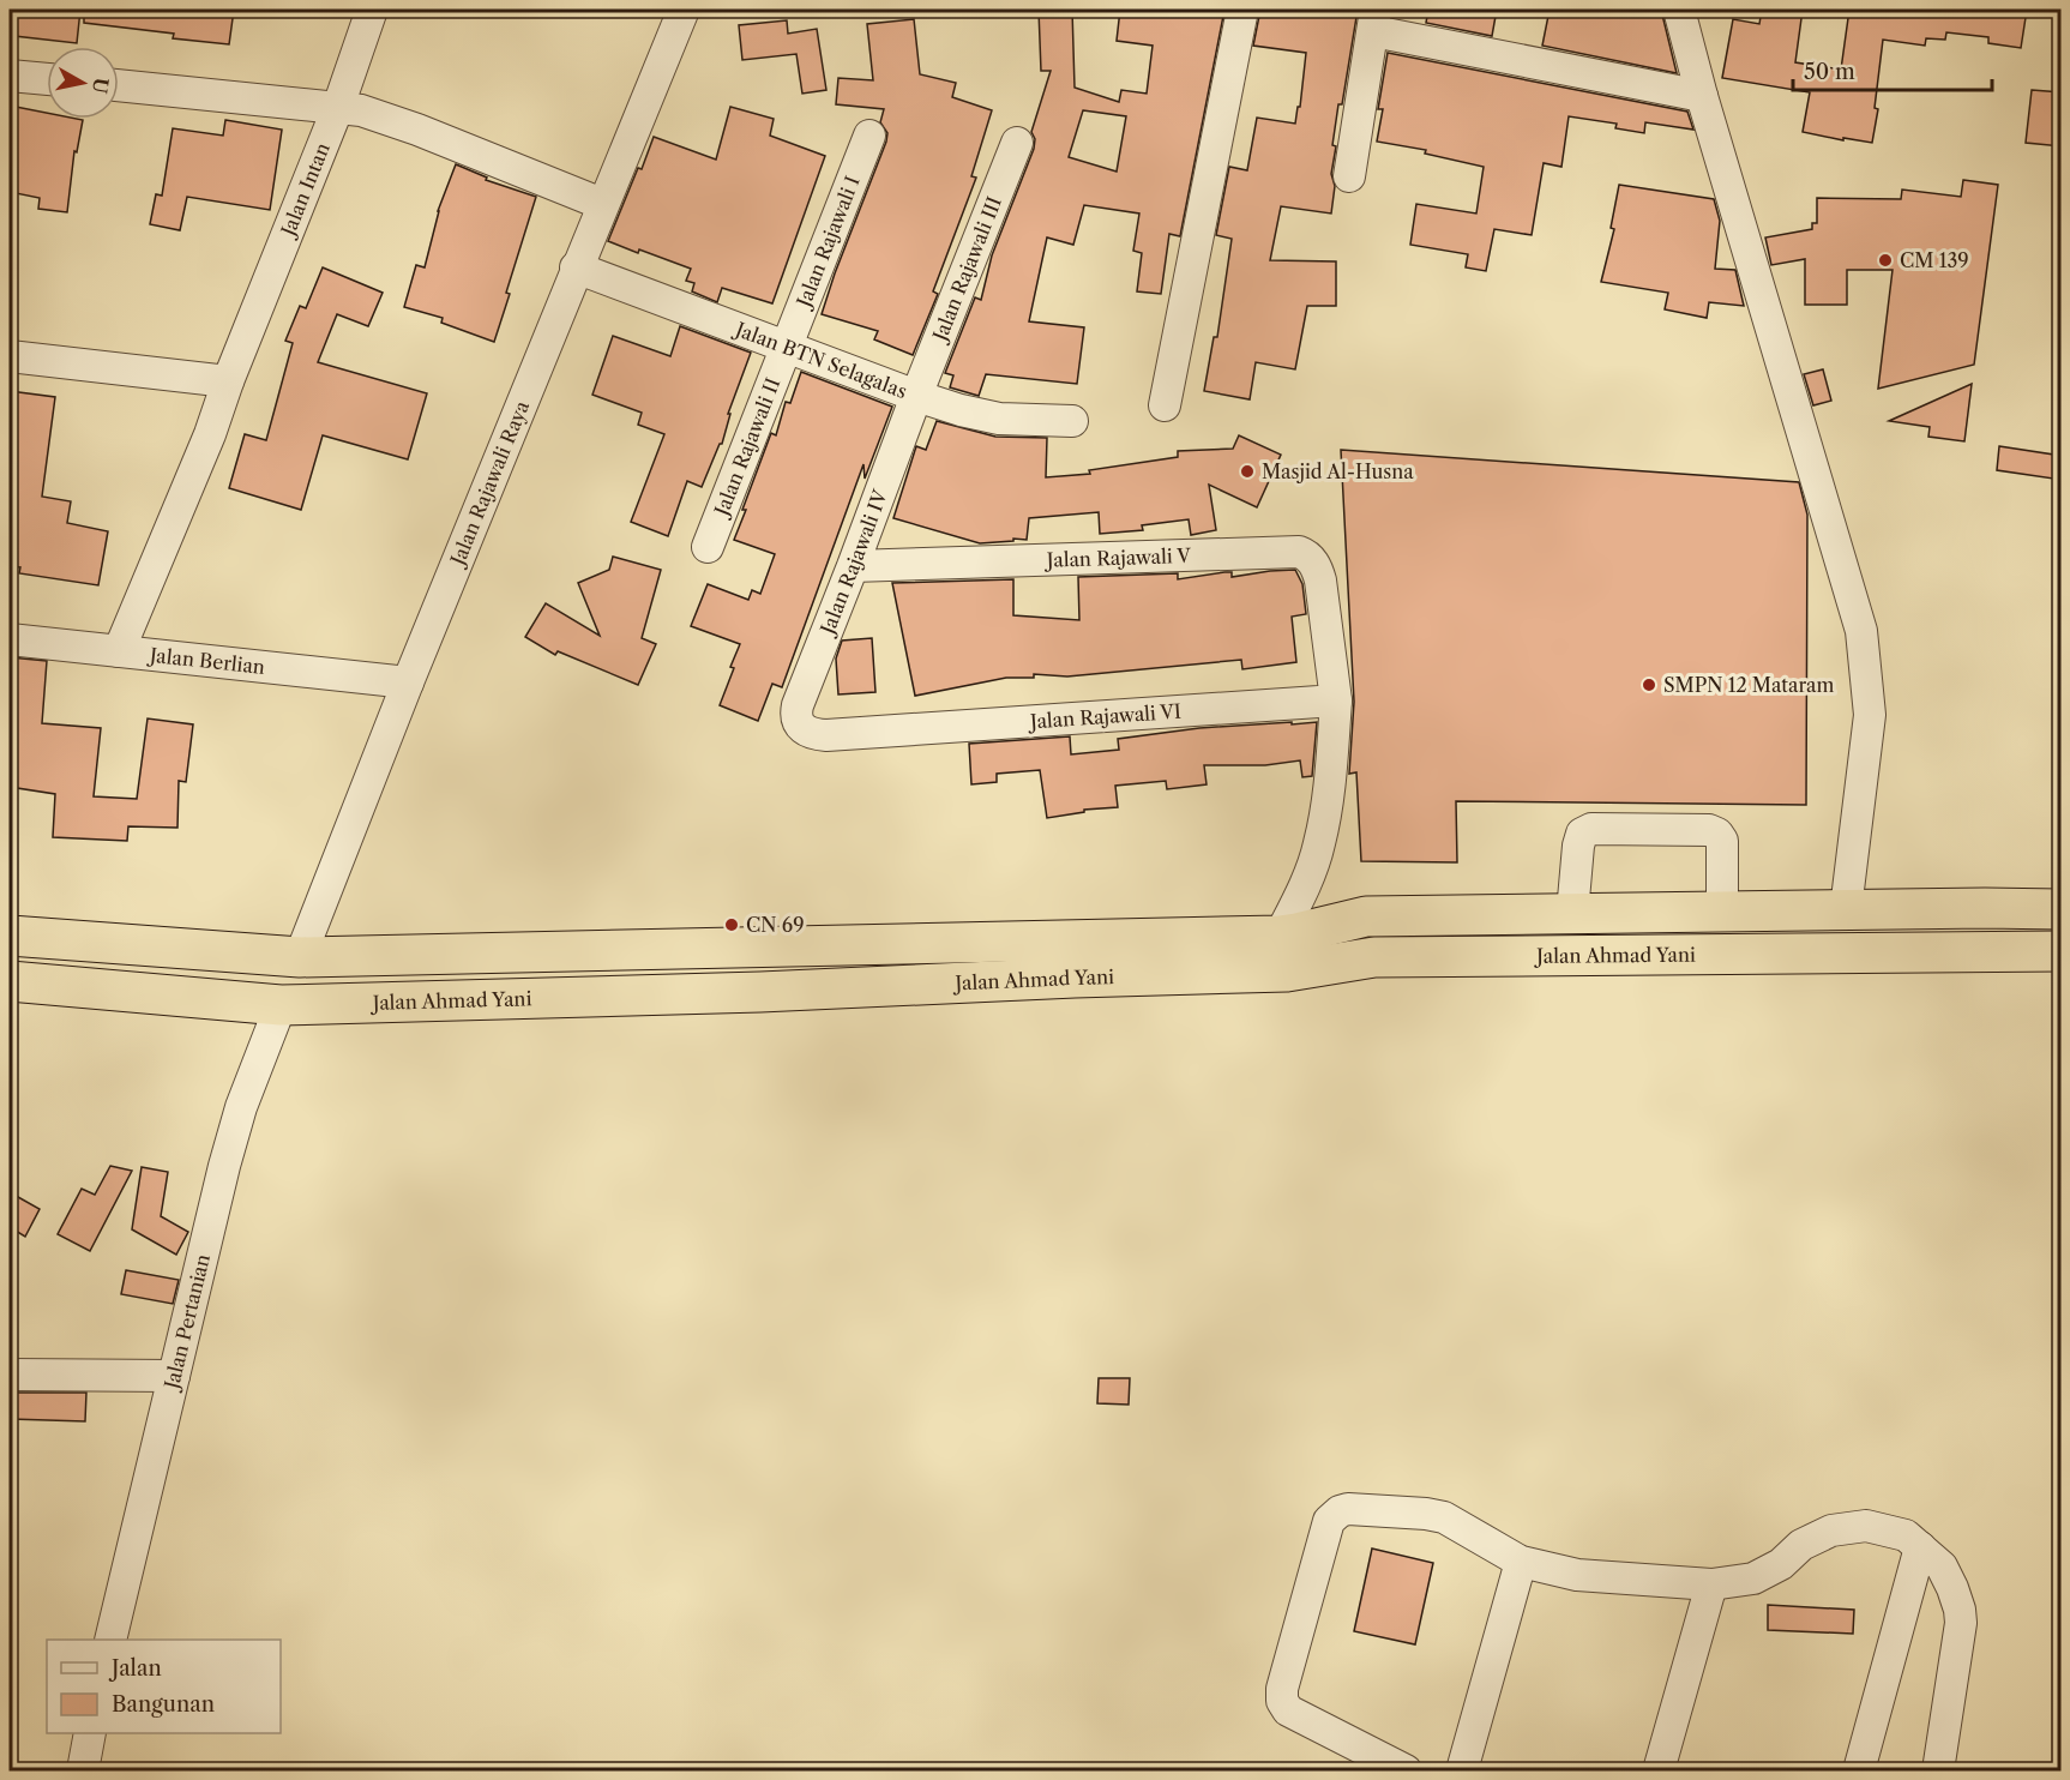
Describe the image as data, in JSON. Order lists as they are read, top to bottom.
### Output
{
  "streets": {
    "highway": ["Jalan Ahmad Yani"],
    "street": [
      "Jalan Intan",
      "Jalan Rajawali I",
      "Jalan Rajawali III",
      "Jalan BTN Selagalas",
      "Jalan Rajawali II",
      "Jalan Rajawali Raya",
      "Jalan Rajawali V",
      "Jalan Rajawali IV",
      "Jalan Berlian",
      "Jalan Rajawali VI",
      "Jalan Pertanian"
    ]
  },
  "crossings": [
    ["Jalan Intan", "Jalan Berlian"],
    ["Jalan Rajawali I", "Jalan BTN Selagalas"],
    ["Jalan Rajawali I", "Jalan Rajawali II"],
    ["Jalan Rajawali III", "Jalan BTN Selagalas"],
    ["Jalan Rajawali III", "Jalan Rajawali IV"],
    ["Jalan BTN Selagalas", "Jalan Rajawali II"],
    ["Jalan BTN Selagalas", "Jalan Rajawali Raya"],
    ["Jalan BTN Selagalas", "Jalan Rajawali IV"],
    ["Jalan Rajawali Raya", "Jalan Berlian"],
    ["Jalan Rajawali V", "Jalan Rajawali IV"],
    ["Jalan Rajawali V", "Jalan Rajawali VI"],
    ["Jalan Rajawali IV", "Jalan Rajawali VI"],
    ["Jalan Ahmad Yani", "Jalan Pertanian"]
  ],
  "places": [
    "CM 139",
    "Masjid Al-Husna",
    "SMPN 12 Mataram",
    "CN 69"
  ],
  "legend": ["Jalan", "Bangunan"],
  "scale_bar": "50 m",
  "north": "right"
}
